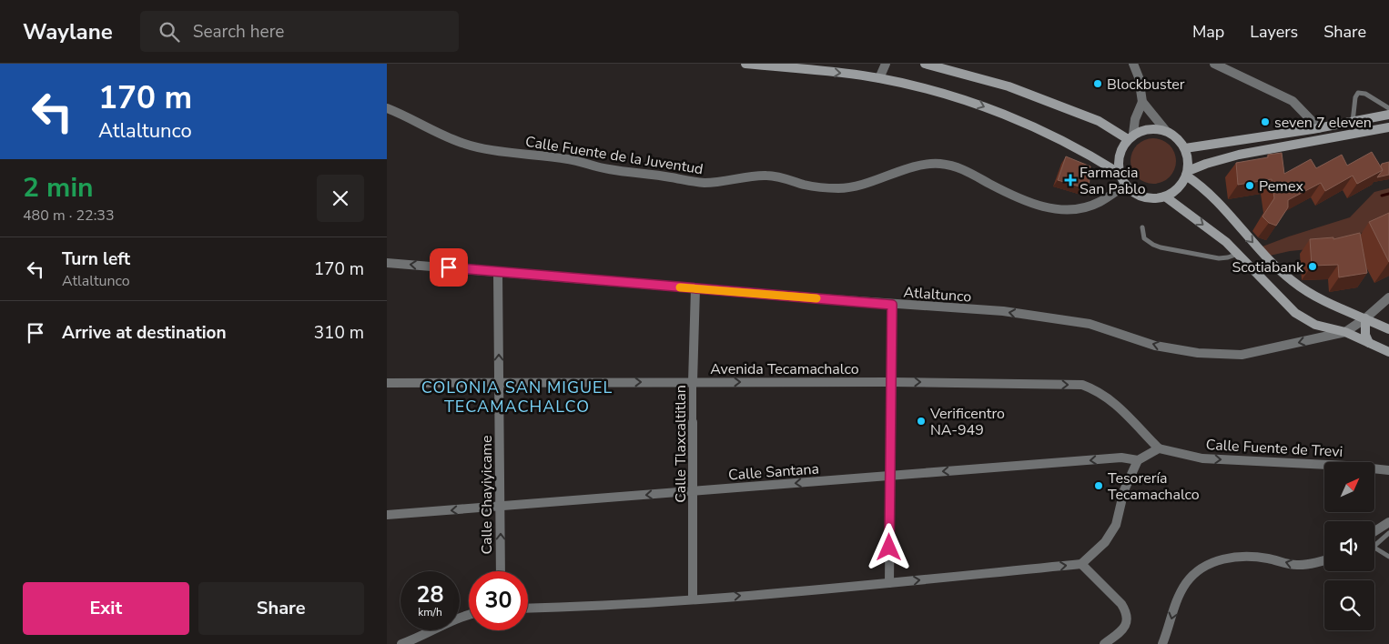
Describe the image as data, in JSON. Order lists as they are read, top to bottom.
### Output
{
  "streets": {
    "street": [
      "Calle Fuente de la Juventud",
      "Atlaltunco",
      "Avenida Tecamachalco",
      "Calle Tlaxcaltitlan",
      "Calle Fuente de Trevi",
      "Calle Santana",
      "Calle Chayiyicame"
    ]
  },
  "crossings": [
    ["Atlaltunco", "Calle Tlaxcaltitlan"],
    ["Atlaltunco", "Calle Chayiyicame"],
    ["Avenida Tecamachalco", "Calle Tlaxcaltitlan"],
    ["Avenida Tecamachalco", "Calle Fuente de Trevi"],
    ["Avenida Tecamachalco", "Calle Chayiyicame"],
    ["Calle Tlaxcaltitlan", "Calle Santana"],
    ["Calle Santana", "Calle Chayiyicame"]
  ],
  "one_way": [
    "Atlaltunco",
    "Avenida Tecamachalco",
    "Calle Fuente de Trevi",
    "Calle Santana",
    "Calle Chayiyicame"
  ],
  "districts": ["COLONIA SAN MIGUEL TECAMACHALCO"],
  "places": {
    "other": [
      "Blockbuster",
      "seven 7 eleven",
      "Pemex",
      "Scotiabank",
      "Verificentro NA-949",
      "Tesorería Tecamachalco"
    ],
    "health": ["Farmacia San Pablo"]
  },
  "north": "top right",
  "page": {
    "header": "Waylane",
    "search": "Search here",
    "nav": ["Map", "Layers", "Share"],
    "turn": ["170 m", "Atlaltunco"],
    "heading": ["2 min", "480 m · 22:33"],
    "list": [
      {
        "name": "Turn left",
        "note": "Atlaltunco",
        "value": "170 m"
      },
      {
        "name": "Arrive at destination",
        "value": "310 m"
      }
    ],
    "speed": "28 km/h",
    "limit": "30",
    "buttons": ["Exit", "Share"]
  }
}
